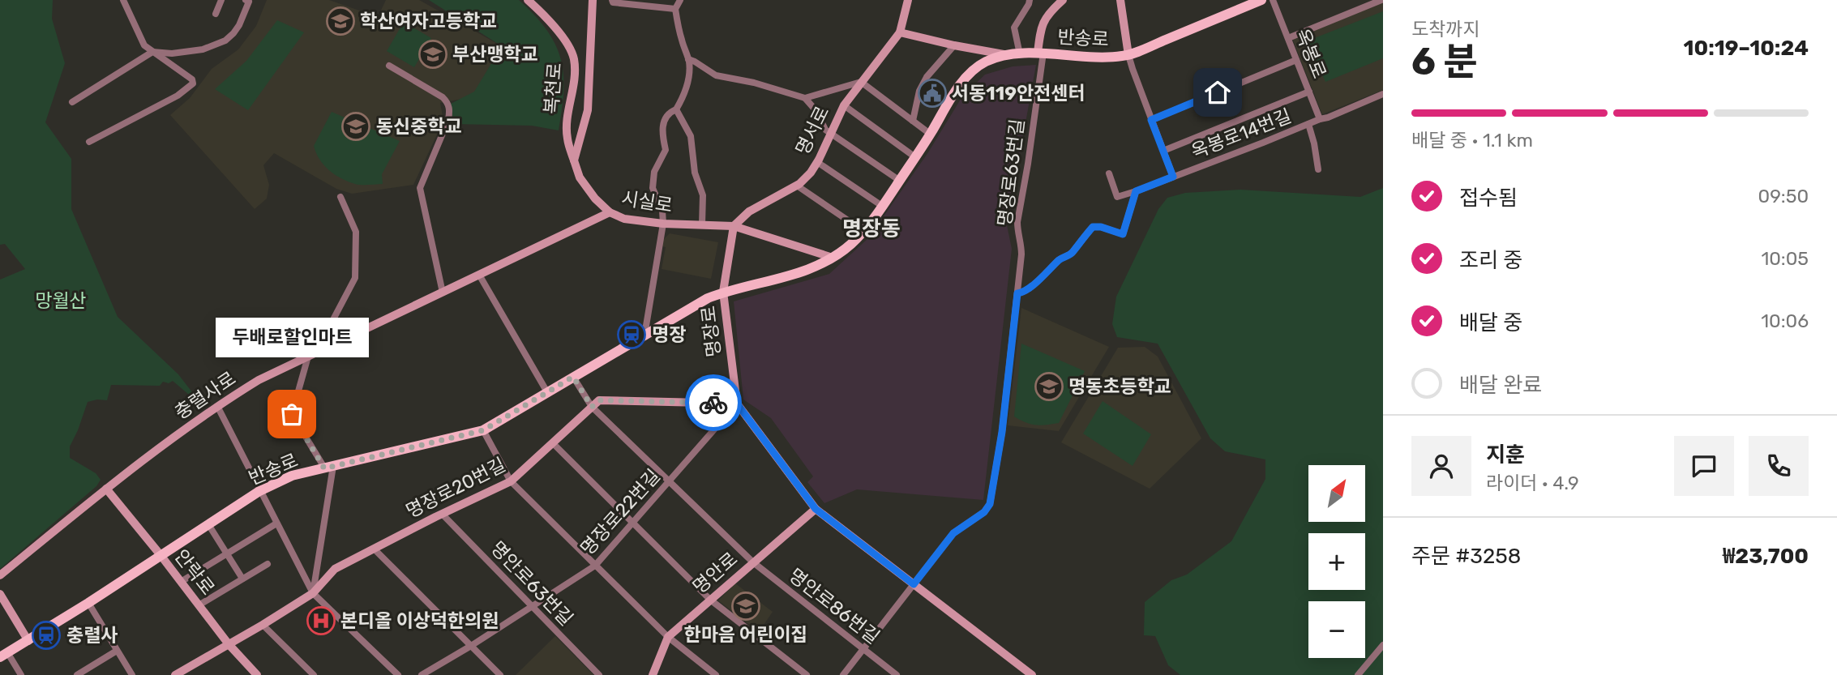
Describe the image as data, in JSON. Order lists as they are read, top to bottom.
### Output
{
  "streets": {
    "main road": ["반송로"],
    "street": [
      "옥봉로",
      "복천로",
      "명서로",
      "옥봉로14번길",
      "명장로63번길",
      "시실로",
      "명장로",
      "충렬사로",
      "명장로20번길",
      "명장로22번길",
      "안락로",
      "명안로",
      "명안로63번길",
      "명안로86번길"
    ]
  },
  "crossings": [
    ["반송로", "명장로63번길"],
    ["반송로", "시실로"],
    ["반송로", "명장로"],
    ["반송로", "안락로"],
    ["반송로", "명안로86번길"],
    ["옥봉로", "옥봉로14번길"],
    ["복천로", "시실로"],
    ["명서로", "시실로"],
    ["명서로", "명장로"],
    ["명장로63번길", "명장로"],
    ["명장로63번길", "명안로86번길"],
    ["시실로", "명장로"],
    ["시실로", "충렬사로"],
    ["명장로", "명장로22번길"],
    ["명장로", "명안로"],
    ["충렬사로", "안락로"],
    ["명장로20번길", "안락로"],
    ["명장로20번길", "명안로63번길"],
    ["명장로20번길", "명안로86번길"],
    ["명장로22번길", "명안로63번길"],
    ["명장로22번길", "명안로86번길"],
    ["명안로", "명안로86번길"]
  ],
  "districts": ["명장동"],
  "parks": ["망월산"],
  "places": {
    "school or university": [
      "학산여자고등학교",
      "부산맹학교",
      "동신중학교",
      "명동초등학교",
      "한마음 어린이집"
    ],
    "public building": ["서동119안전센터"],
    "station": ["명장", "충렬사"],
    "other": ["두배로할인마트"],
    "hospital": ["본디올 이상덕한의원"]
  },
  "north": "top right",
  "page": {
    "heading": ["6 분", "도착까지", "10:19–10:24"],
    "panel": [
      "지훈",
      "라이더 · 4.9",
      "주문 #3258",
      "₩23,700"
    ],
    "bar": "배달 중 · 1.1 km",
    "list": [
      ["접수됨", "09:50"],
      ["조리 중", "10:05"],
      ["배달 중", "10:06"],
      "배달 완료"
    ],
    "bubble": "두배로할인마트",
    "map_buttons": ["+", "−"]
  }
}
